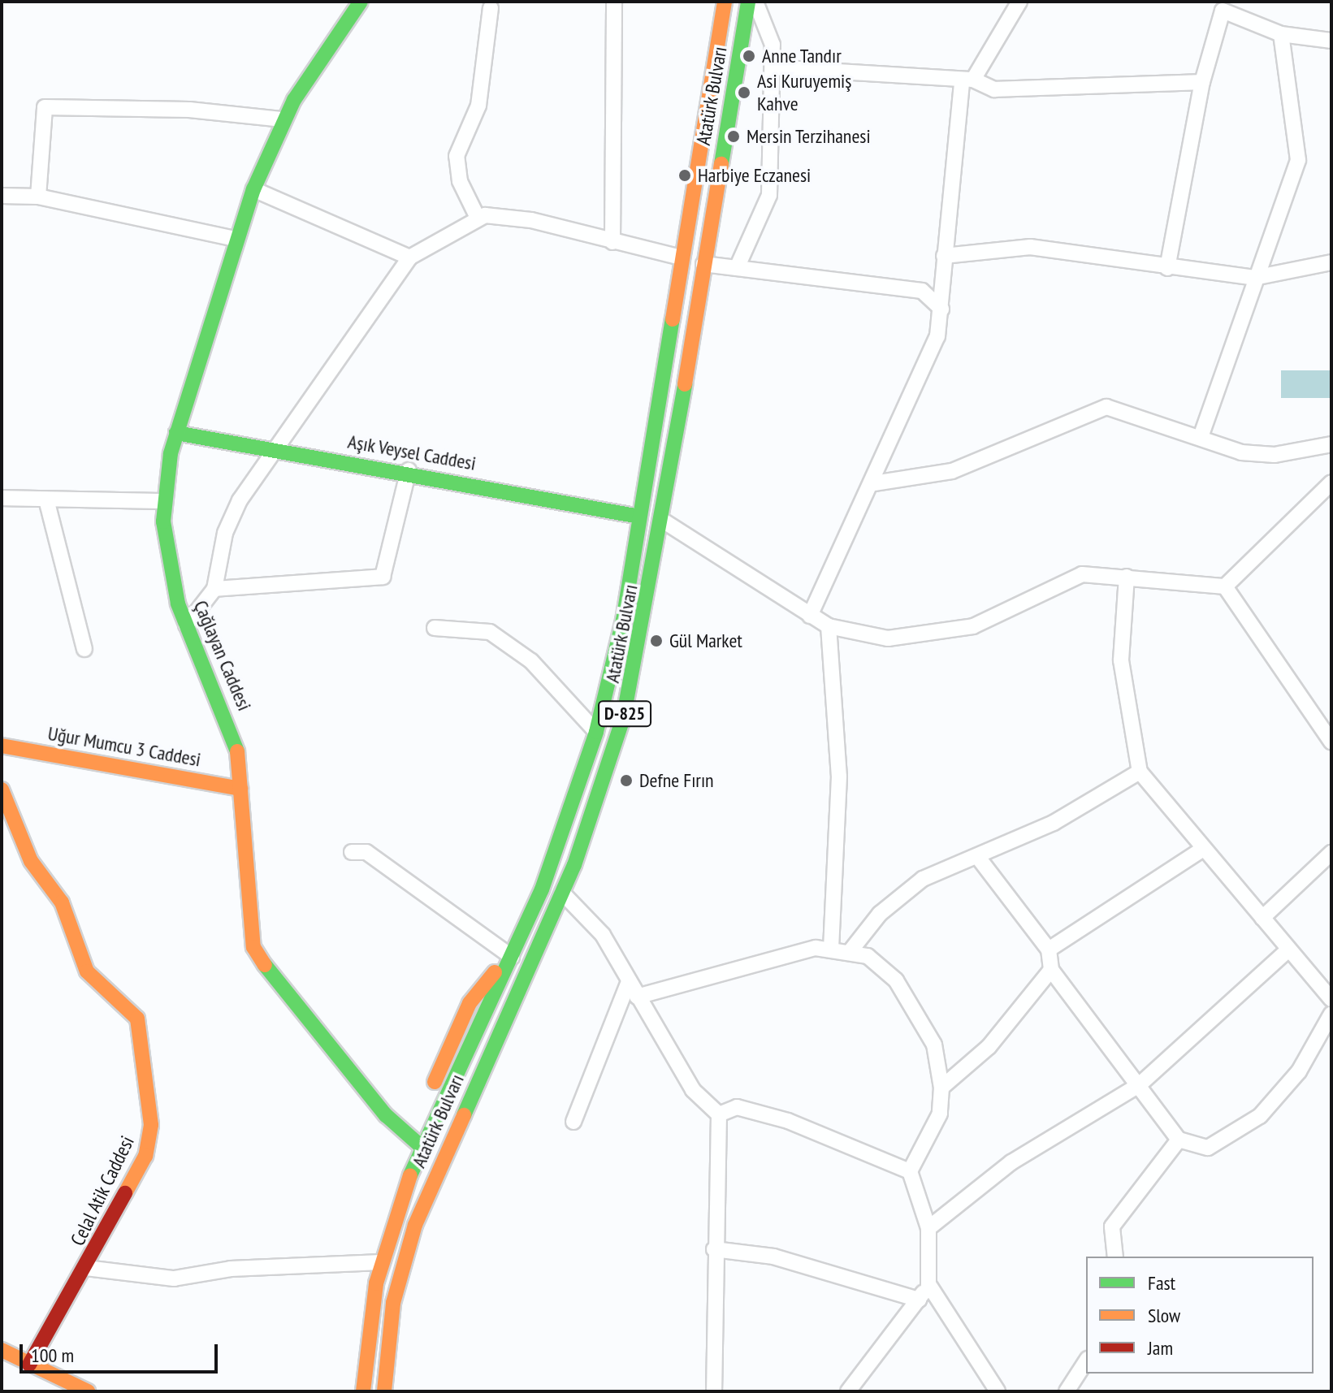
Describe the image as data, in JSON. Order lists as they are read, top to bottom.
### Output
{
  "streets": {
    "main road": [
      "Atatürk Bulvarı",
      "Aşık Veysel Caddesi",
      "Çağlayan Caddesi",
      "D-825",
      "Uğur Mumcu 3 Caddesi",
      "Celal Atik Caddesi"
    ]
  },
  "crossings": [
    ["Atatürk Bulvarı", "Aşık Veysel Caddesi"],
    ["Atatürk Bulvarı", "Çağlayan Caddesi"],
    ["Aşık Veysel Caddesi", "Çağlayan Caddesi"],
    ["Çağlayan Caddesi", "Uğur Mumcu 3 Caddesi"]
  ],
  "places": [
    "Anne Tandır",
    "Asi Kuruyemiş Kahve",
    "Mersin Terzihanesi",
    "Harbiye Eczanesi",
    "Gül Market",
    "Defne Fırın"
  ],
  "legend": ["Fast", "Slow", "Jam"],
  "scale_bar": "100 m"
}
